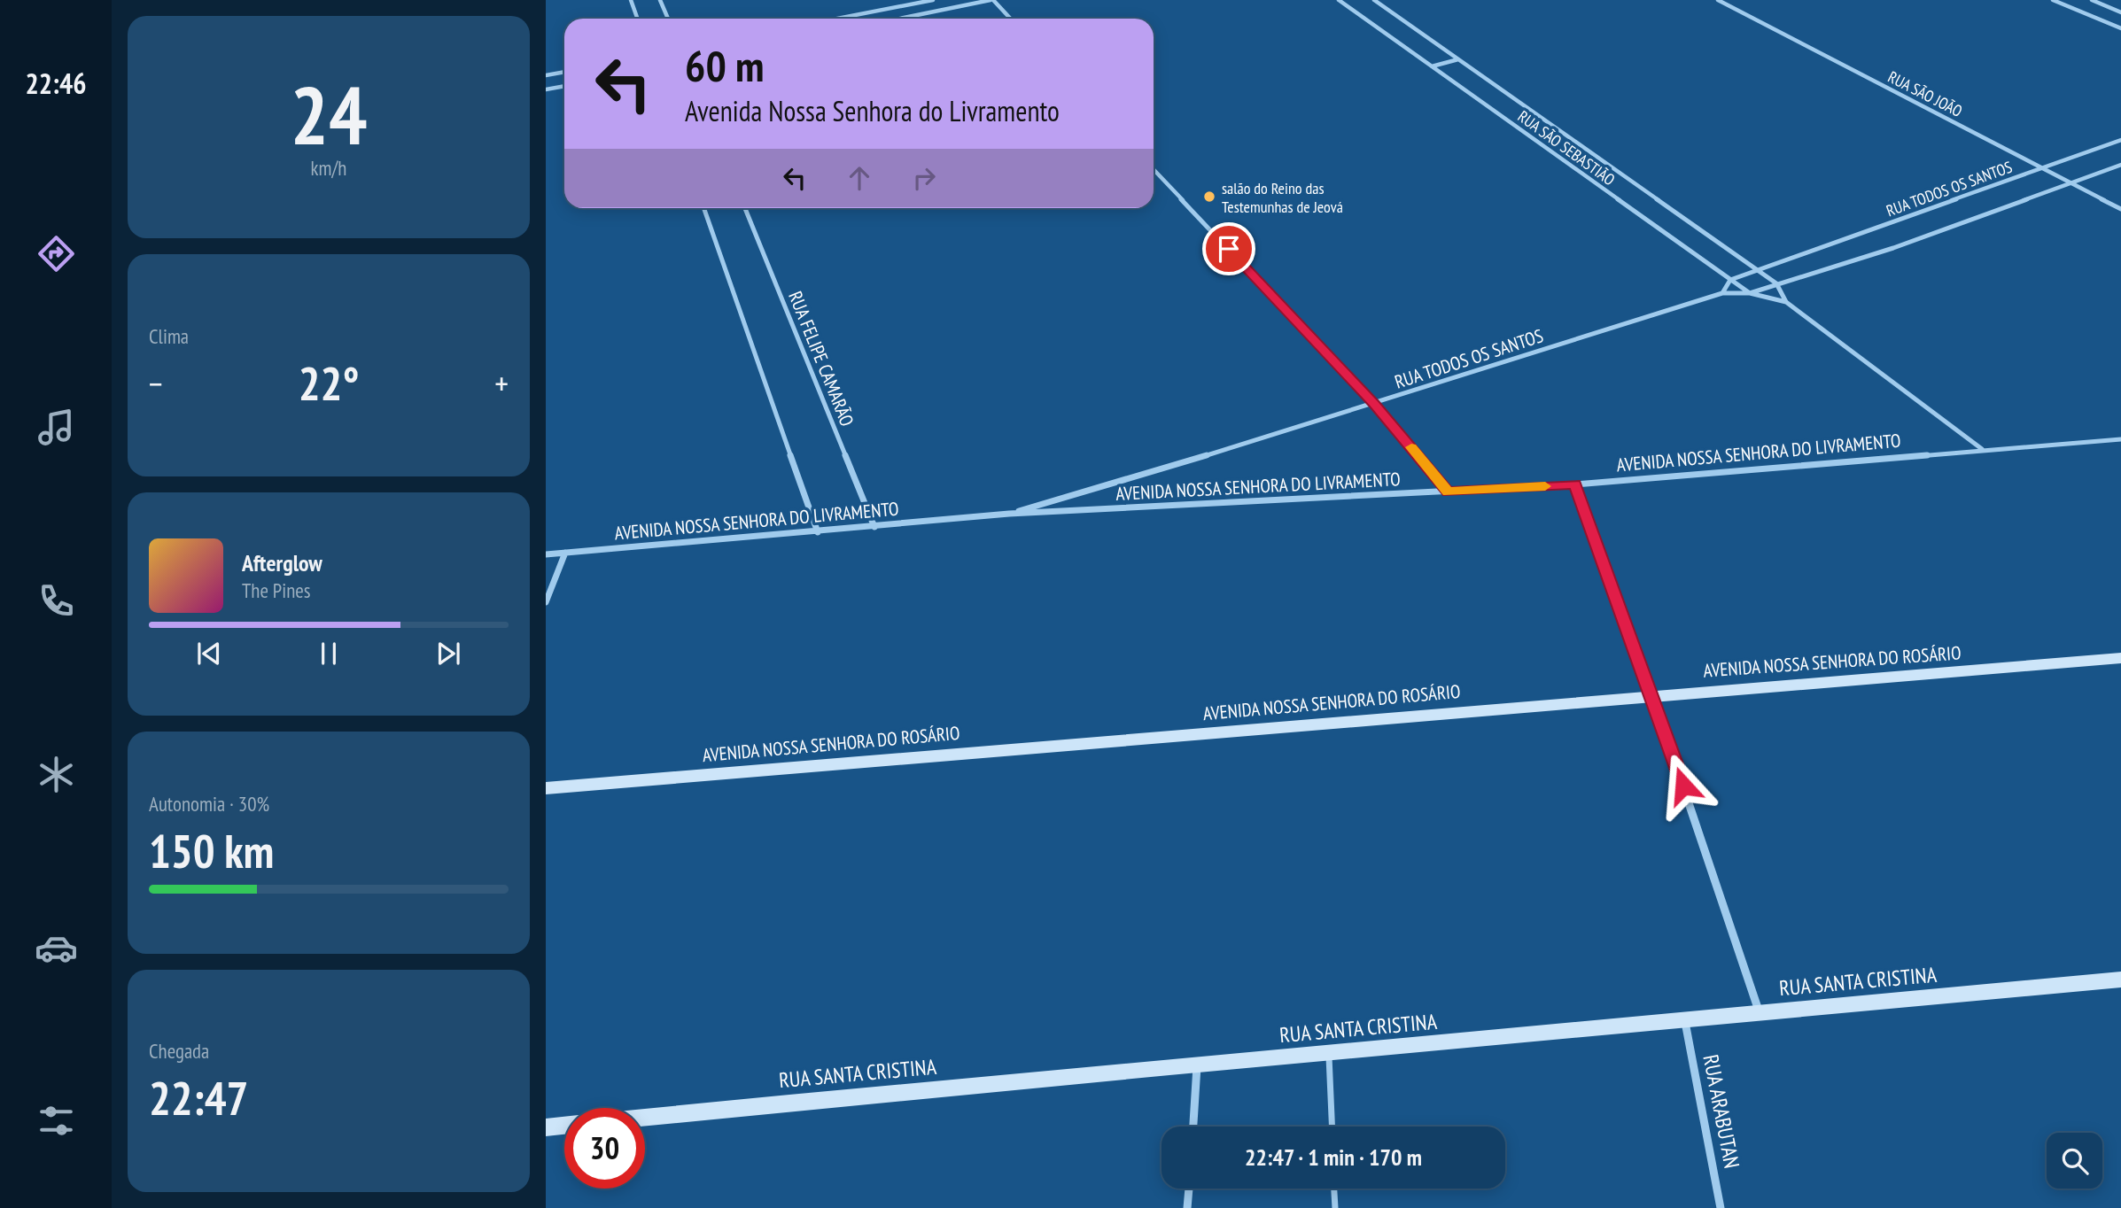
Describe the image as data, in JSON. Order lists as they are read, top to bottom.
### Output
{
  "streets": {
    "main road": ["AVENIDA NOSSA SENHORA DO ROSÁRIO", "RUA SANTA CRISTINA"],
    "street": [
      "RUA SÃO JOÃO",
      "RUA SÃO SEBASTIÃO",
      "RUA TODOS OS SANTOS",
      "RUA FELIPE CAMARÃO",
      "AVENIDA NOSSA SENHORA DO LIVRAMENTO",
      "RUA ARABUTAN"
    ]
  },
  "crossings": [
    ["RUA SÃO JOÃO", "RUA TODOS OS SANTOS"],
    ["RUA SÃO SEBASTIÃO", "RUA TODOS OS SANTOS"],
    ["RUA SÃO SEBASTIÃO", "AVENIDA NOSSA SENHORA DO LIVRAMENTO"],
    ["RUA TODOS OS SANTOS", "AVENIDA NOSSA SENHORA DO LIVRAMENTO"],
    ["RUA FELIPE CAMARÃO", "AVENIDA NOSSA SENHORA DO LIVRAMENTO"],
    ["RUA SANTA CRISTINA", "RUA ARABUTAN"]
  ],
  "places": ["salão do Reino das Testemunhas de Jeová"],
  "page": {
    "tabs": "22:46",
    "tile": [
      ["24", "km/h"],
      "Clima",
      ["Autonomia · 30%", "150 km"],
      ["Chegada", "22:47"]
    ],
    "turn": ["60 m", "Avenida Nossa Senhora do Livramento"],
    "heat": ["−", "22°", "+"],
    "song": ["Afterglow", "The Pines"],
    "limit": "30",
    "trip": "22:47 · 1 min · 170 m"
  }
}
